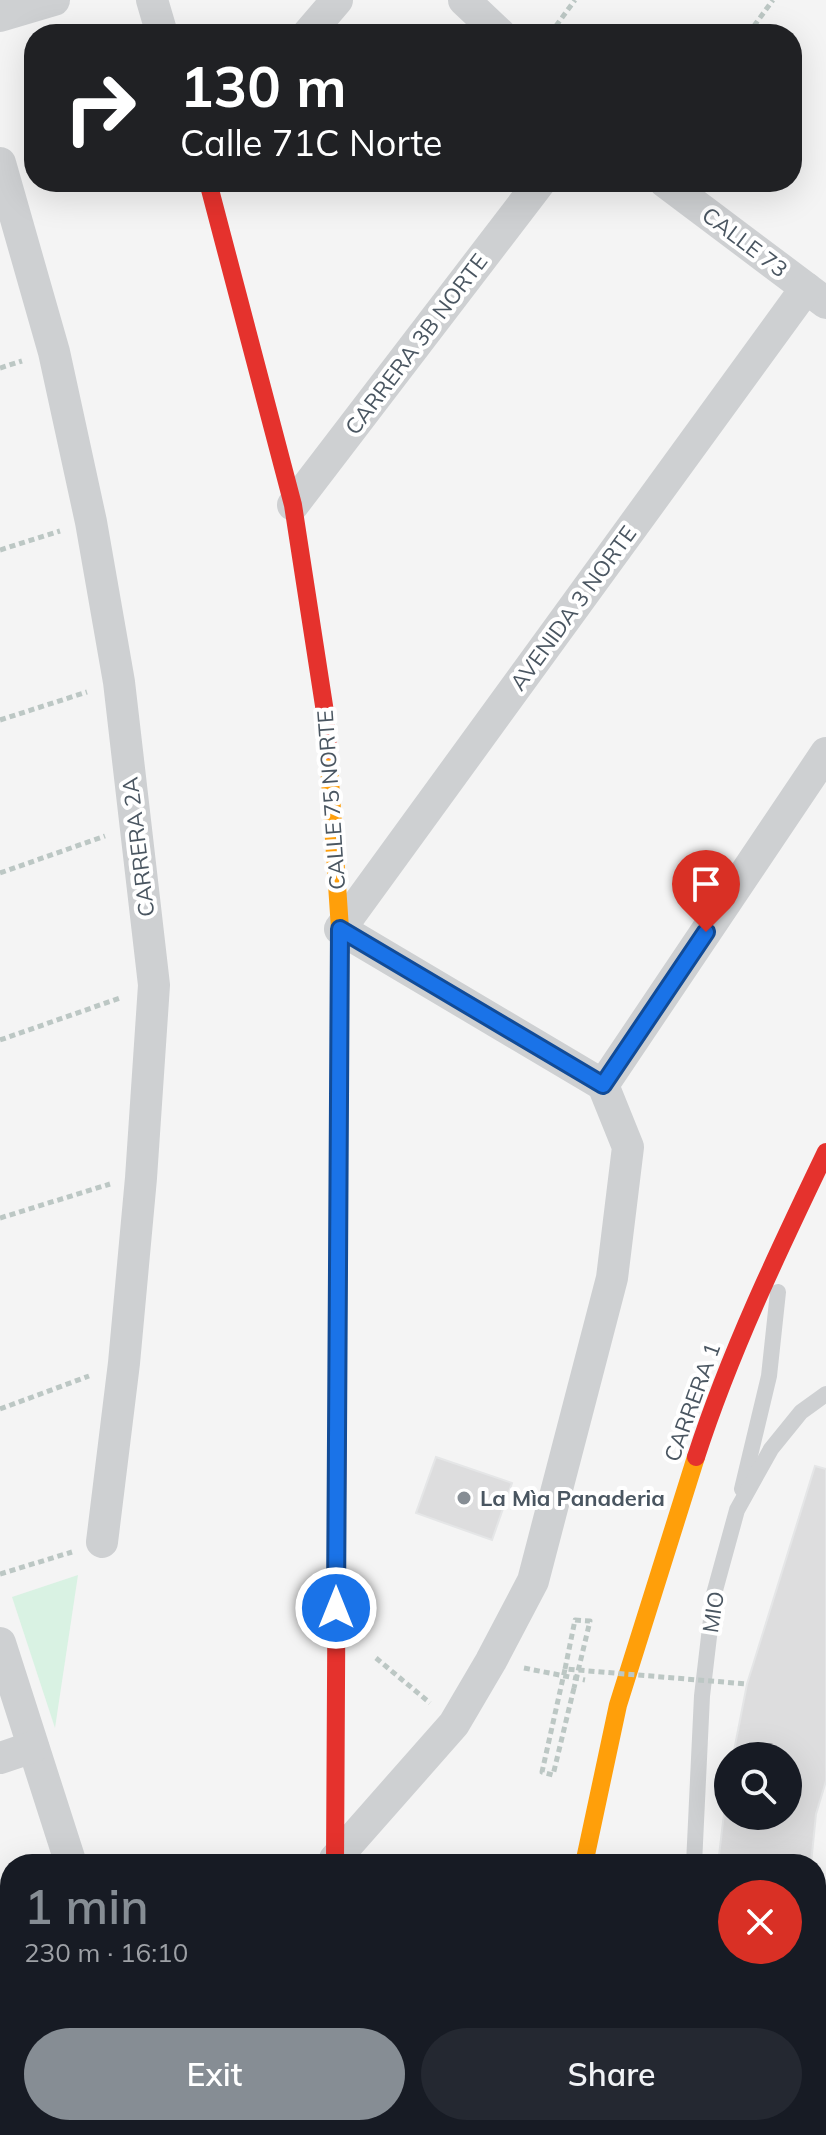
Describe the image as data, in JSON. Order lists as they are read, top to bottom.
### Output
{
  "streets": {
    "main road": ["CALLE 75 NORTE", "CARRERA 1"],
    "street": [
      "CALLE 73",
      "CARRERA 3B NORTE",
      "AVENIDA 3 NORTE",
      "CARRERA 2A"
    ],
    "lane": ["MIO"]
  },
  "crossings": [
    ["CALLE 73", "AVENIDA 3 NORTE"],
    ["CARRERA 3B NORTE", "CALLE 75 NORTE"],
    ["AVENIDA 3 NORTE", "CALLE 75 NORTE"]
  ],
  "places": ["La Mìa Panaderia"],
  "page": {
    "turn": ["130 m", "Calle 71C Norte"],
    "heading": ["1 min", "230 m · 16:10"],
    "buttons": ["Exit", "Share"]
  }
}
